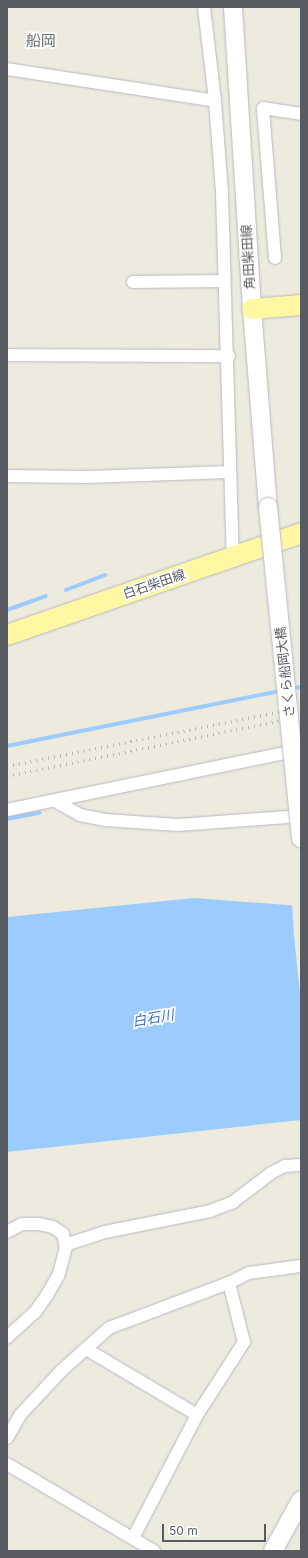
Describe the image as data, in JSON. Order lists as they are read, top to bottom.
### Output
{
  "streets": {
    "main road": ["角田柴田線", "白石柴田線", "さくら船岡大橋"]
  },
  "crossings": [
    ["角田柴田線", "さくら船岡大橋"]
  ],
  "districts": ["船岡"],
  "water": ["白石川"],
  "scale_bar": "50 m"
}
